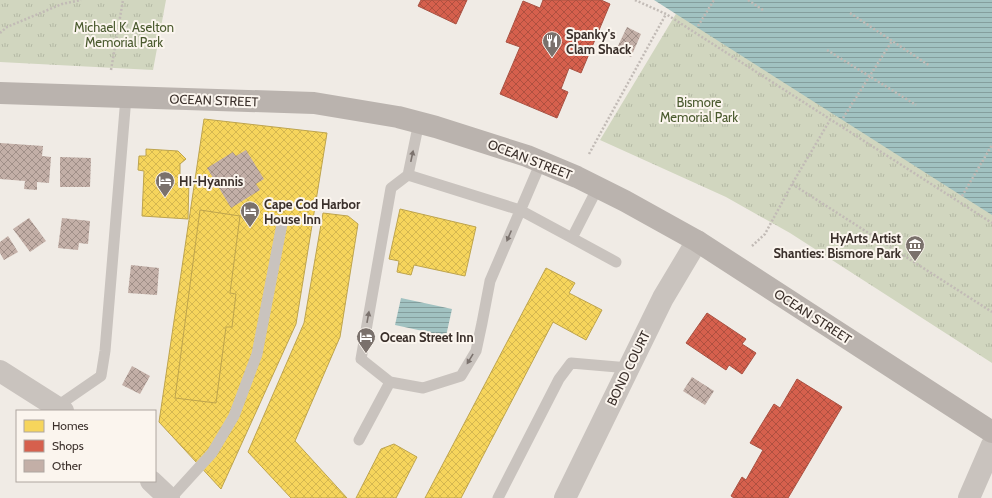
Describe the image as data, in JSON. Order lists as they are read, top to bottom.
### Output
{
  "streets": {
    "main road": ["OCEAN STREET"],
    "street": ["BOND COURT"]
  },
  "crossings": [
    ["OCEAN STREET", "BOND COURT"]
  ],
  "parks": ["Michael K. Aselton Memorial Park", "Bismore Memorial Park"],
  "places": {
    "restaurant": ["Spanky's Clam Shack"],
    "hotel": ["HI-Hyannis", "Cape Cod Harbor House Inn", "Ocean Street Inn"],
    "museum": ["HyArts Artist Shanties: Bismore Park"]
  },
  "legend": ["Homes", "Shops", "Other"]
}
